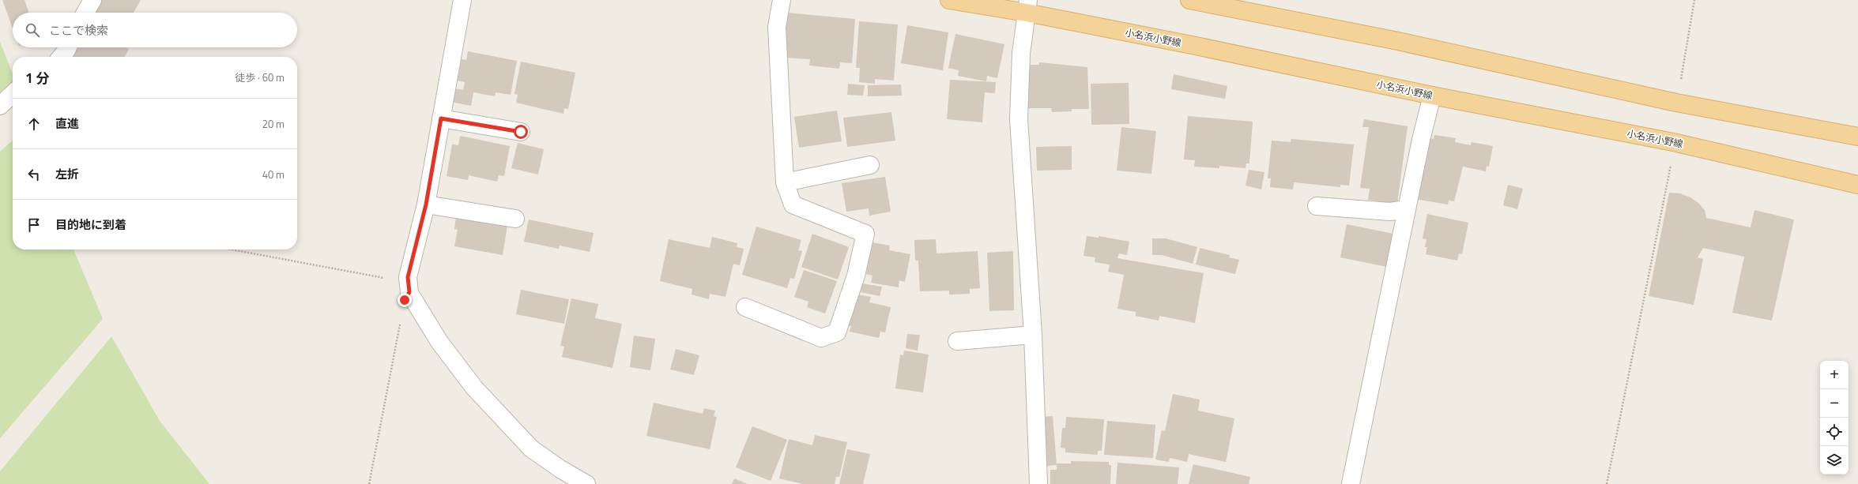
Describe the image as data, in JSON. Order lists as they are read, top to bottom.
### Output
{
  "streets": {
    "main road": ["小名浜小野線"]
  },
  "page": {
    "search": "ここで検索",
    "heading": ["1 分", "徒歩 · 60 m"],
    "list": [
      ["直進", "20 m"],
      ["左折", "40 m"],
      "目的地に到着"
    ],
    "map_buttons": ["+", "−"]
  }
}
